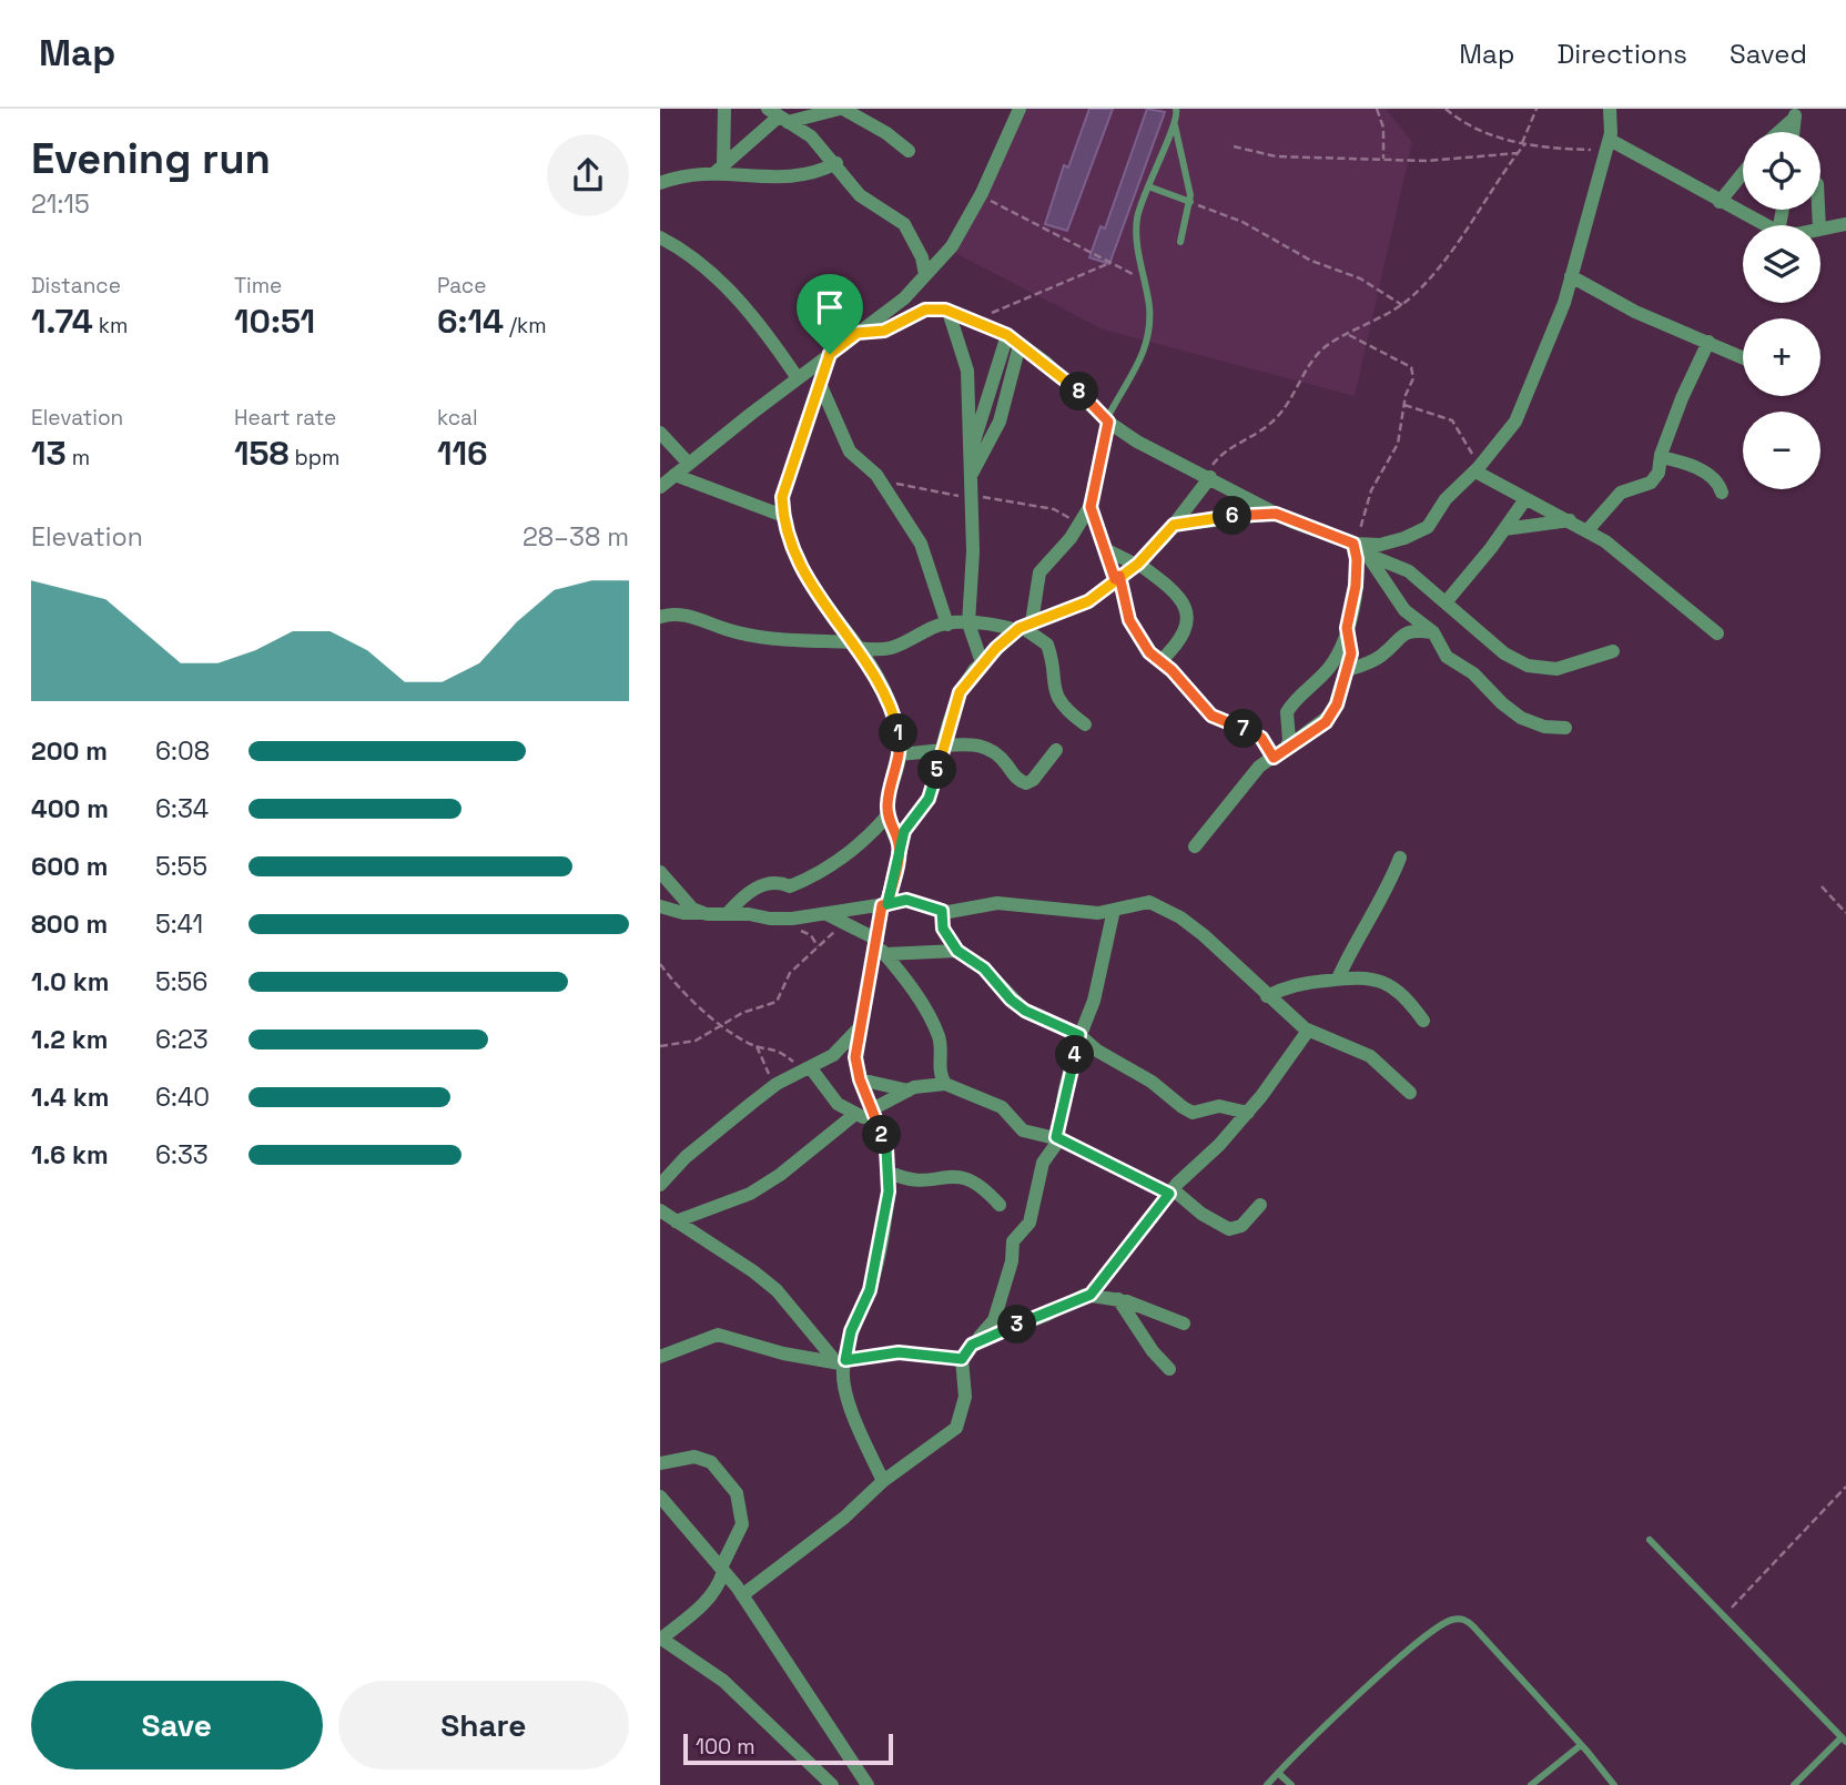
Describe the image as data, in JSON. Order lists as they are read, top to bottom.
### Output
{
  "scale_bar": "100 m",
  "page": {
    "header": "Map",
    "nav": ["Map", "Directions", "Saved"],
    "heading": ["Evening run", "21:15"],
    "map_buttons": ["+", "−"],
    "stats": [
      ["Distance", "1.74 km"],
      ["Time", "10:51"],
      ["Pace", "6:14 /km"],
      ["Elevation", "13 m"],
      ["Heart rate", "158 bpm"],
      ["kcal", "116"]
    ],
    "pins": [
      "8",
      "6",
      "7",
      "1",
      "5",
      "4",
      "2",
      "3"
    ],
    "chart": ["Elevation", "28–38 m"],
    "list": [
      {
        "name": "200 m",
        "note": "6:08"
      },
      {
        "name": "400 m",
        "note": "6:34"
      },
      {
        "name": "600 m",
        "note": "5:55"
      },
      {
        "name": "800 m",
        "note": "5:41"
      },
      {
        "name": "1.0 km",
        "note": "5:56"
      },
      {
        "name": "1.2 km",
        "note": "6:23"
      },
      {
        "name": "1.4 km",
        "note": "6:40"
      },
      {
        "name": "1.6 km",
        "note": "6:33"
      }
    ],
    "buttons": ["Save", "Share"],
    "scale": "100 m"
  }
}
